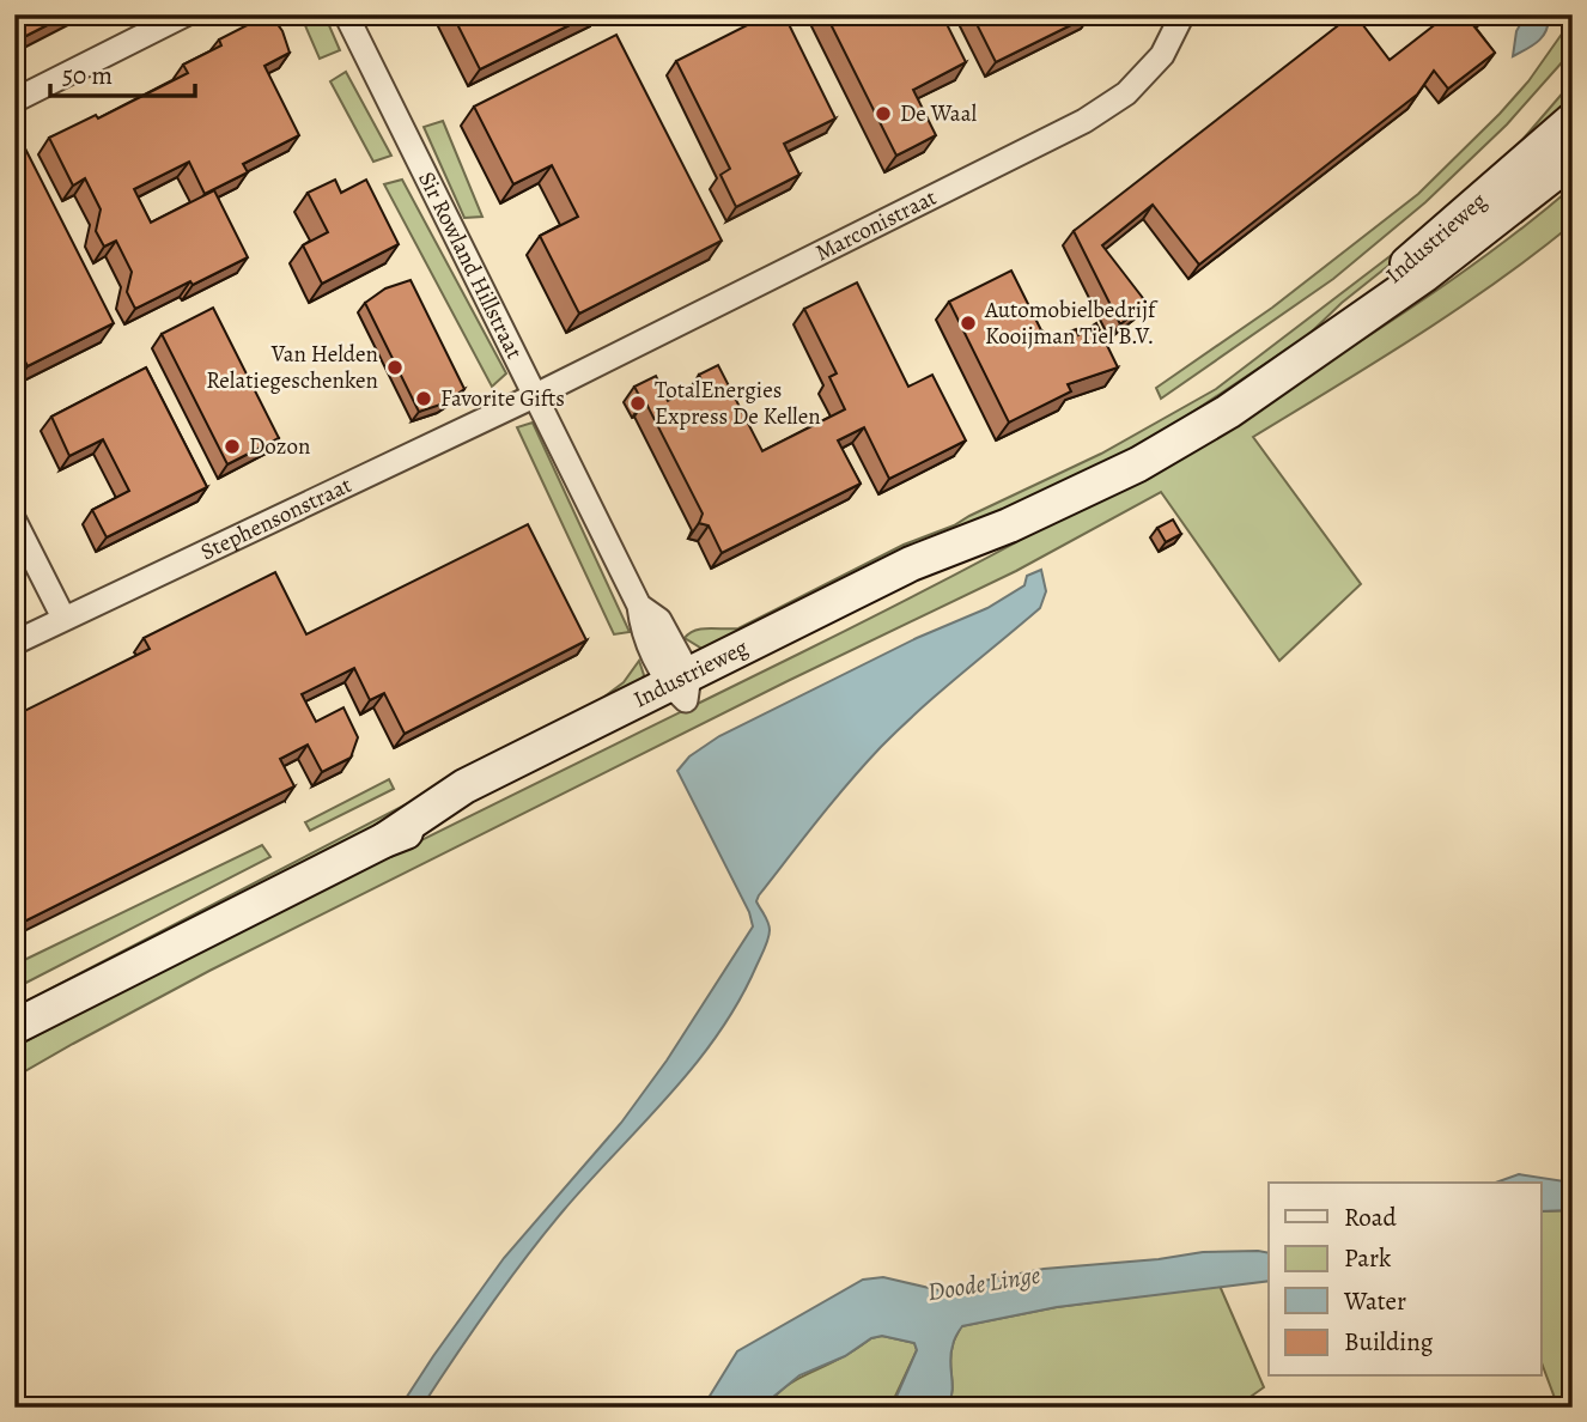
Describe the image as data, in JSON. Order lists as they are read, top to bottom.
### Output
{
  "streets": {
    "main road": ["Industrieweg"],
    "street": ["Marconistraat", "Sir Rowland Hillstraat", "Stephensonstraat"]
  },
  "crossings": [
    ["Marconistraat", "Sir Rowland Hillstraat"],
    ["Marconistraat", "Stephensonstraat"],
    ["Industrieweg", "Sir Rowland Hillstraat"],
    ["Sir Rowland Hillstraat", "Stephensonstraat"]
  ],
  "water": ["Doode Linge"],
  "places": [
    "De Waal",
    "Automobielbedrijf Kooijman Tiel B.V.",
    "Van Helden Relatiegeschenken",
    "Favorite Gifts",
    "TotalEnergies Express De Kellen",
    "Dozon"
  ],
  "legend": [
    "Road",
    "Park",
    "Water",
    "Building"
  ],
  "scale_bar": "50 m"
}
